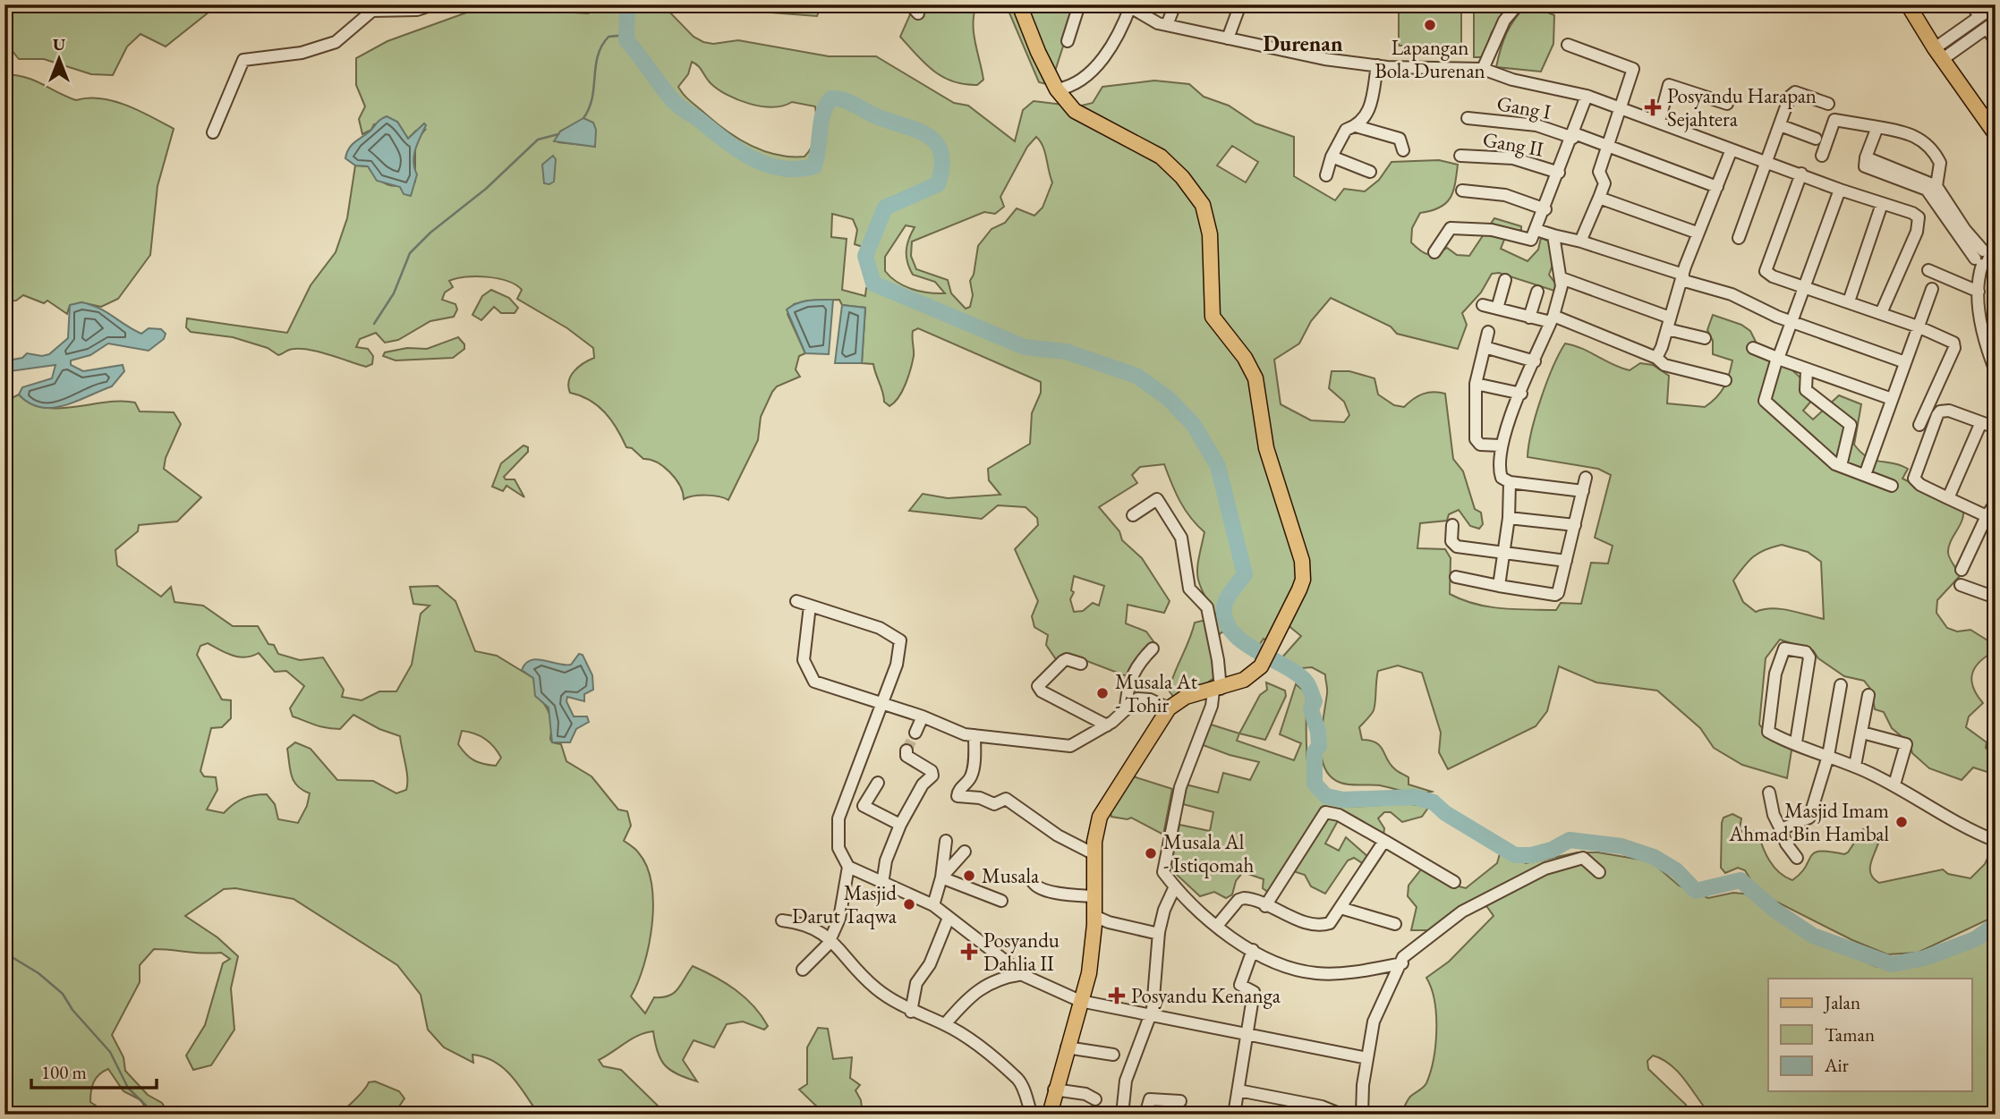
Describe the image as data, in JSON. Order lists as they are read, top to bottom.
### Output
{
  "streets": {
    "street": ["Gang I", "Gang II"]
  },
  "districts": ["Durenan"],
  "places": {
    "other": [
      "Lapangan Bola Durenan",
      "Musala At - Tohir",
      "Masjid Imam Ahmad Bin Hambal",
      "Musala Al - Istiqomah",
      "Musala",
      "Masjid Darut Taqwa"
    ],
    "health": ["Posyandu Harapan Sejahtera", "Posyandu Dahlia II", "Posyandu Kenanga"]
  },
  "legend": ["Jalan", "Taman", "Air"],
  "scale_bar": "100 m",
  "north": "top"
}
